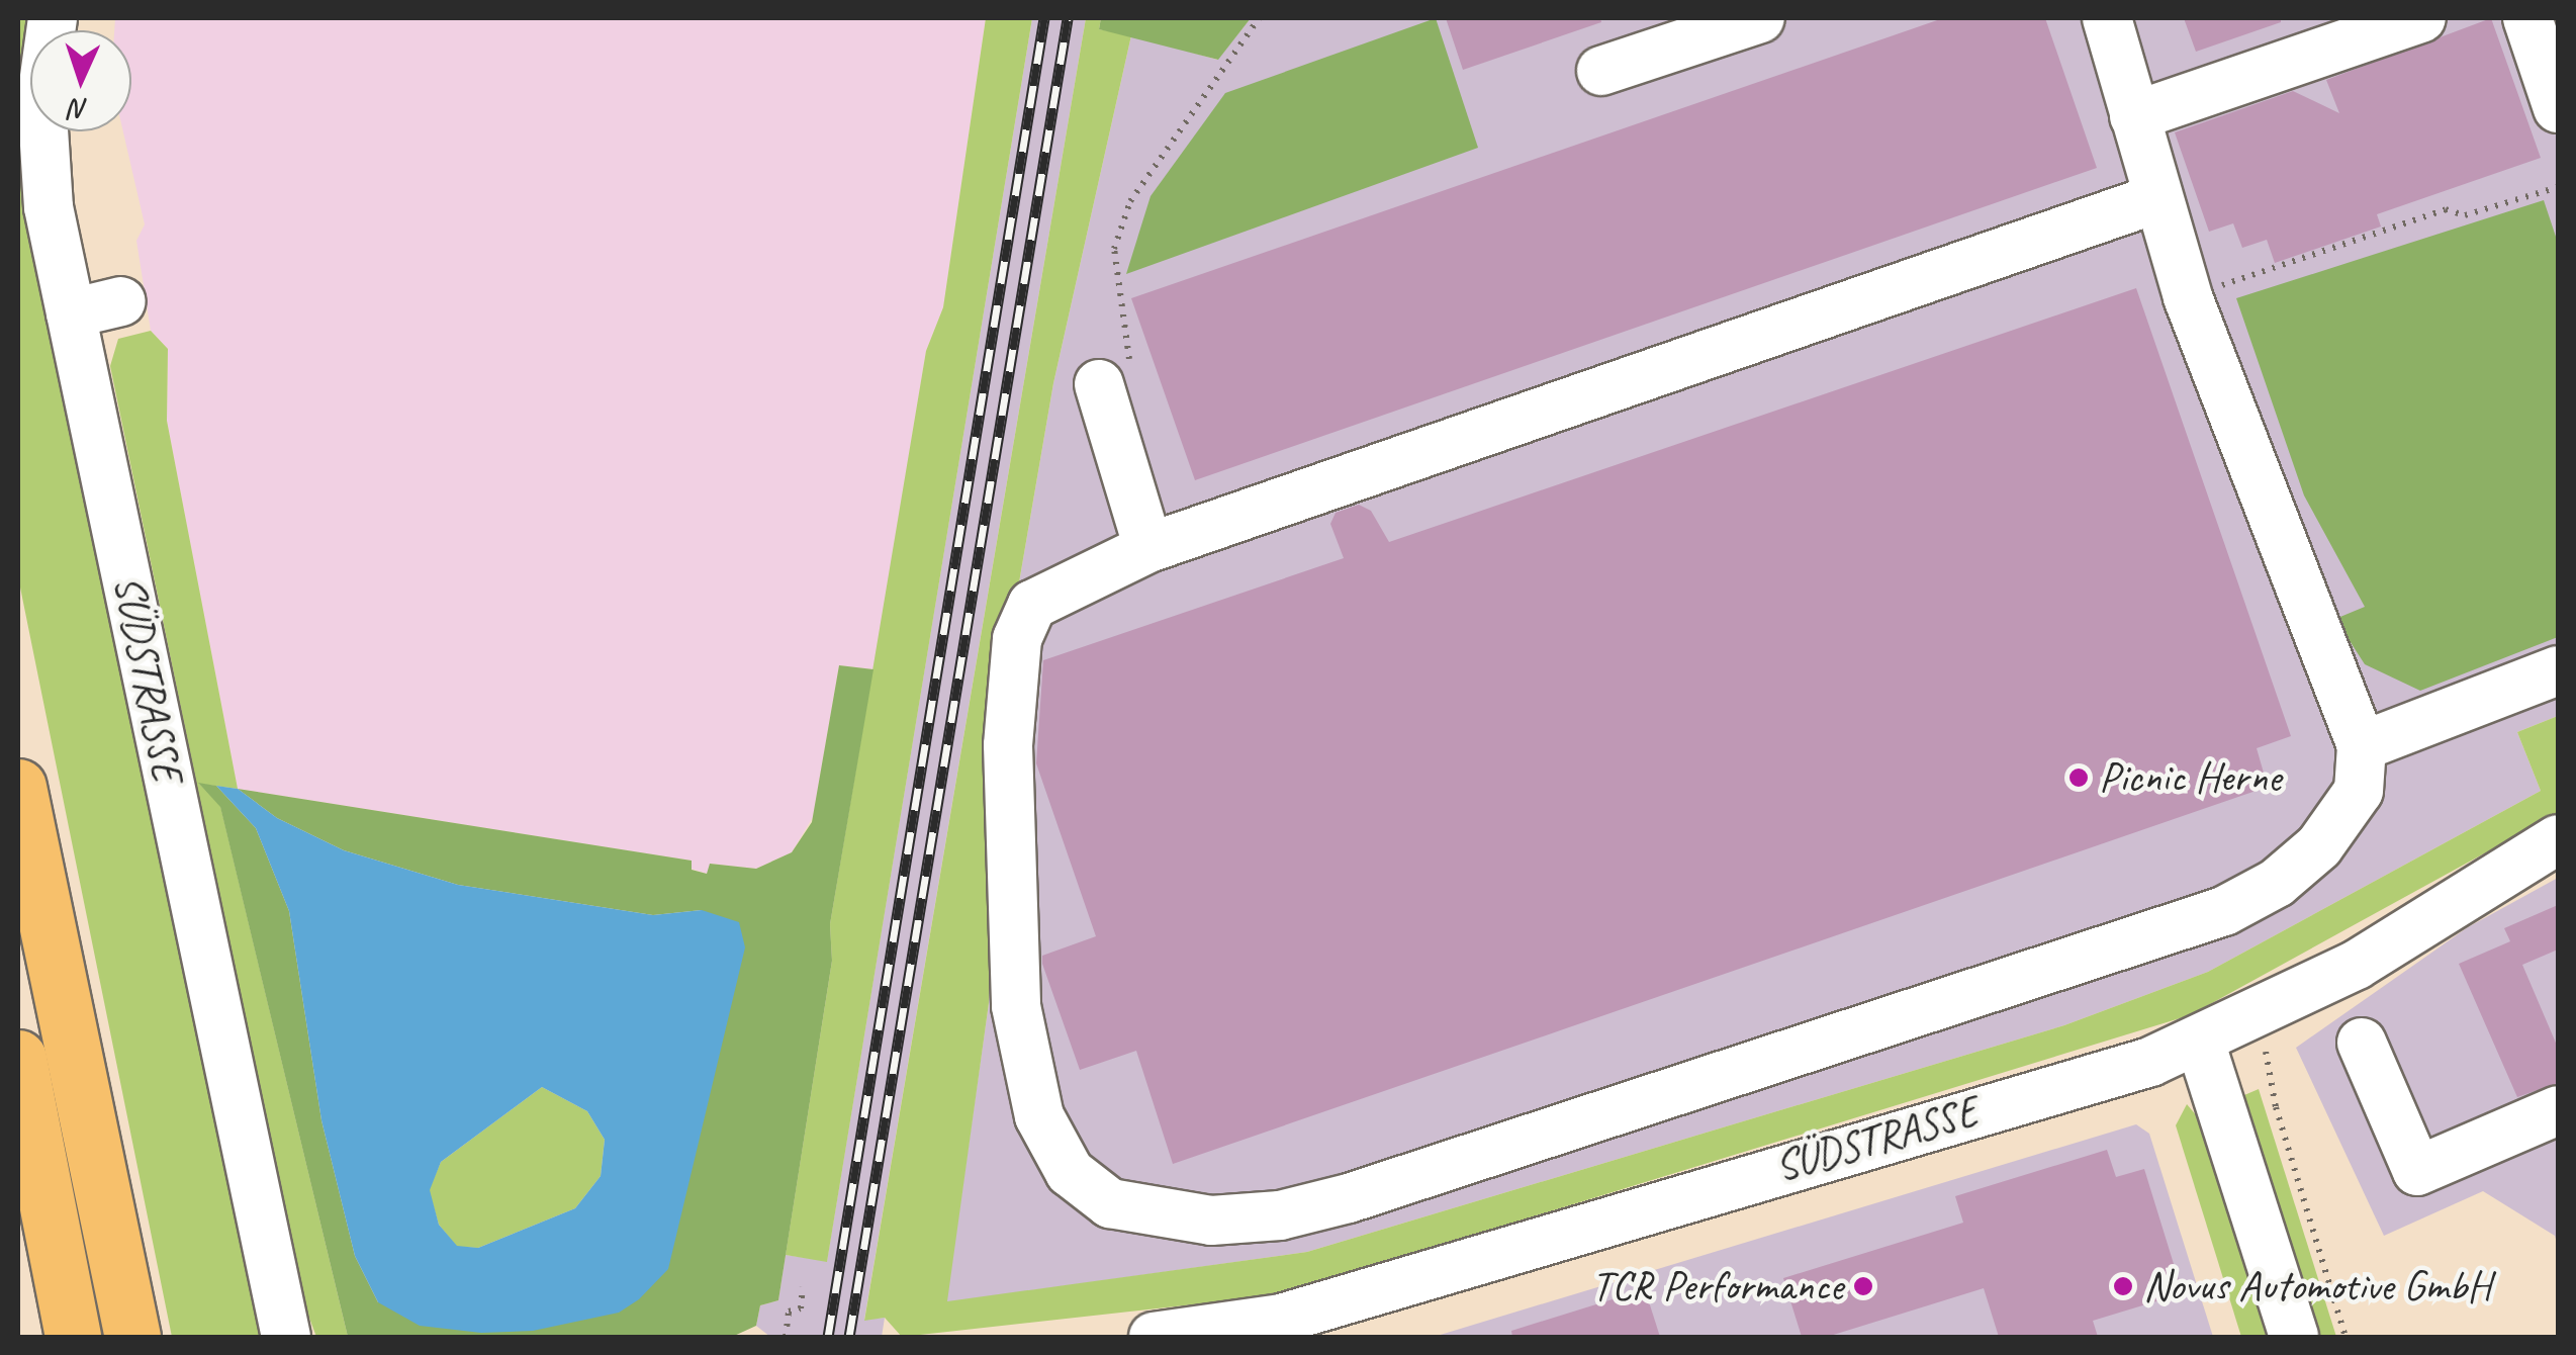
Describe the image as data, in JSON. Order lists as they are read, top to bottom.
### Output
{
  "streets": {
    "street": ["SÜDSTRASSE"]
  },
  "places": ["Picnic Herne", "TCR Performance", "Novus Automotive GmbH"],
  "north": "bottom"
}
